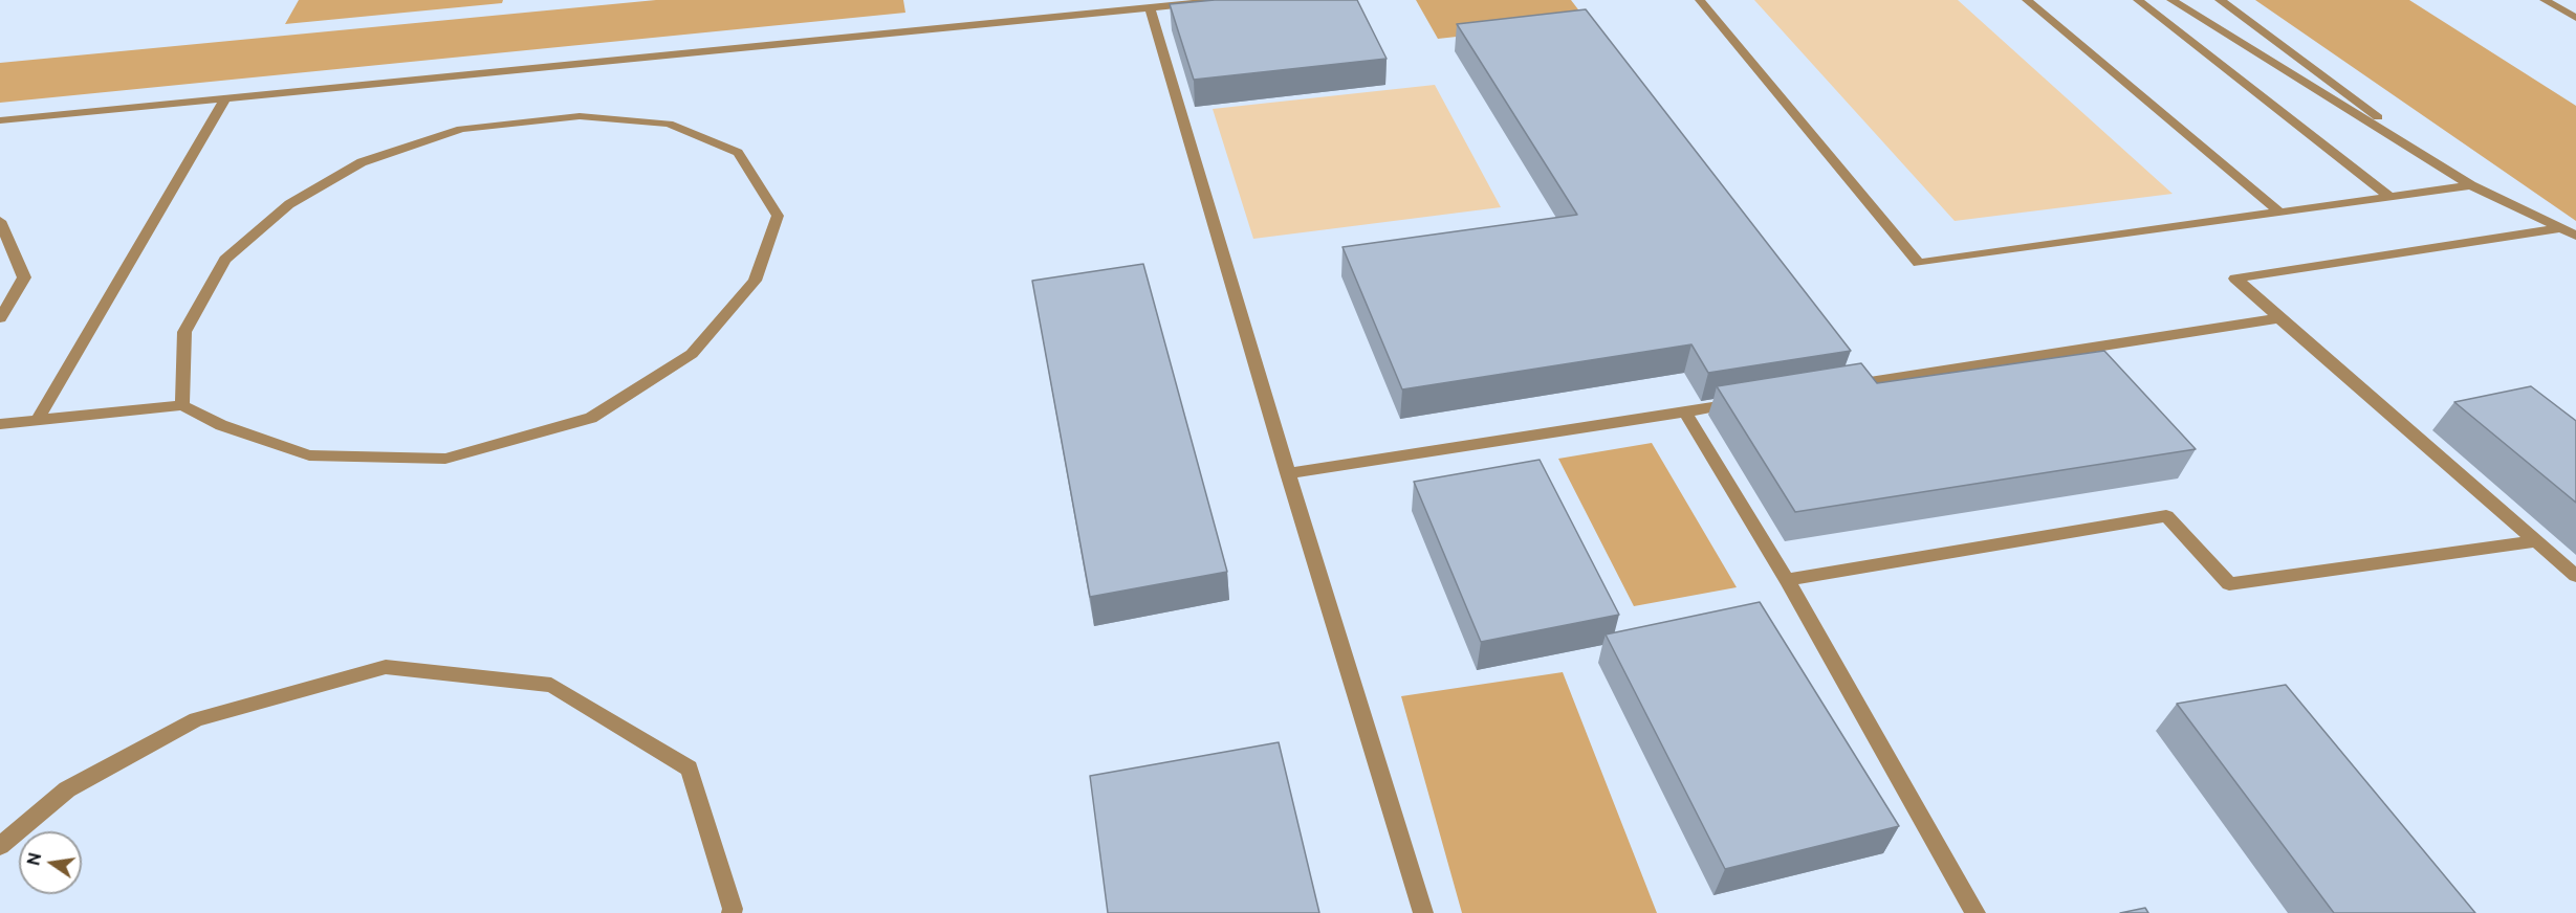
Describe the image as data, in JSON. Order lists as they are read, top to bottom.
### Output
{
  "north": "left"
}
